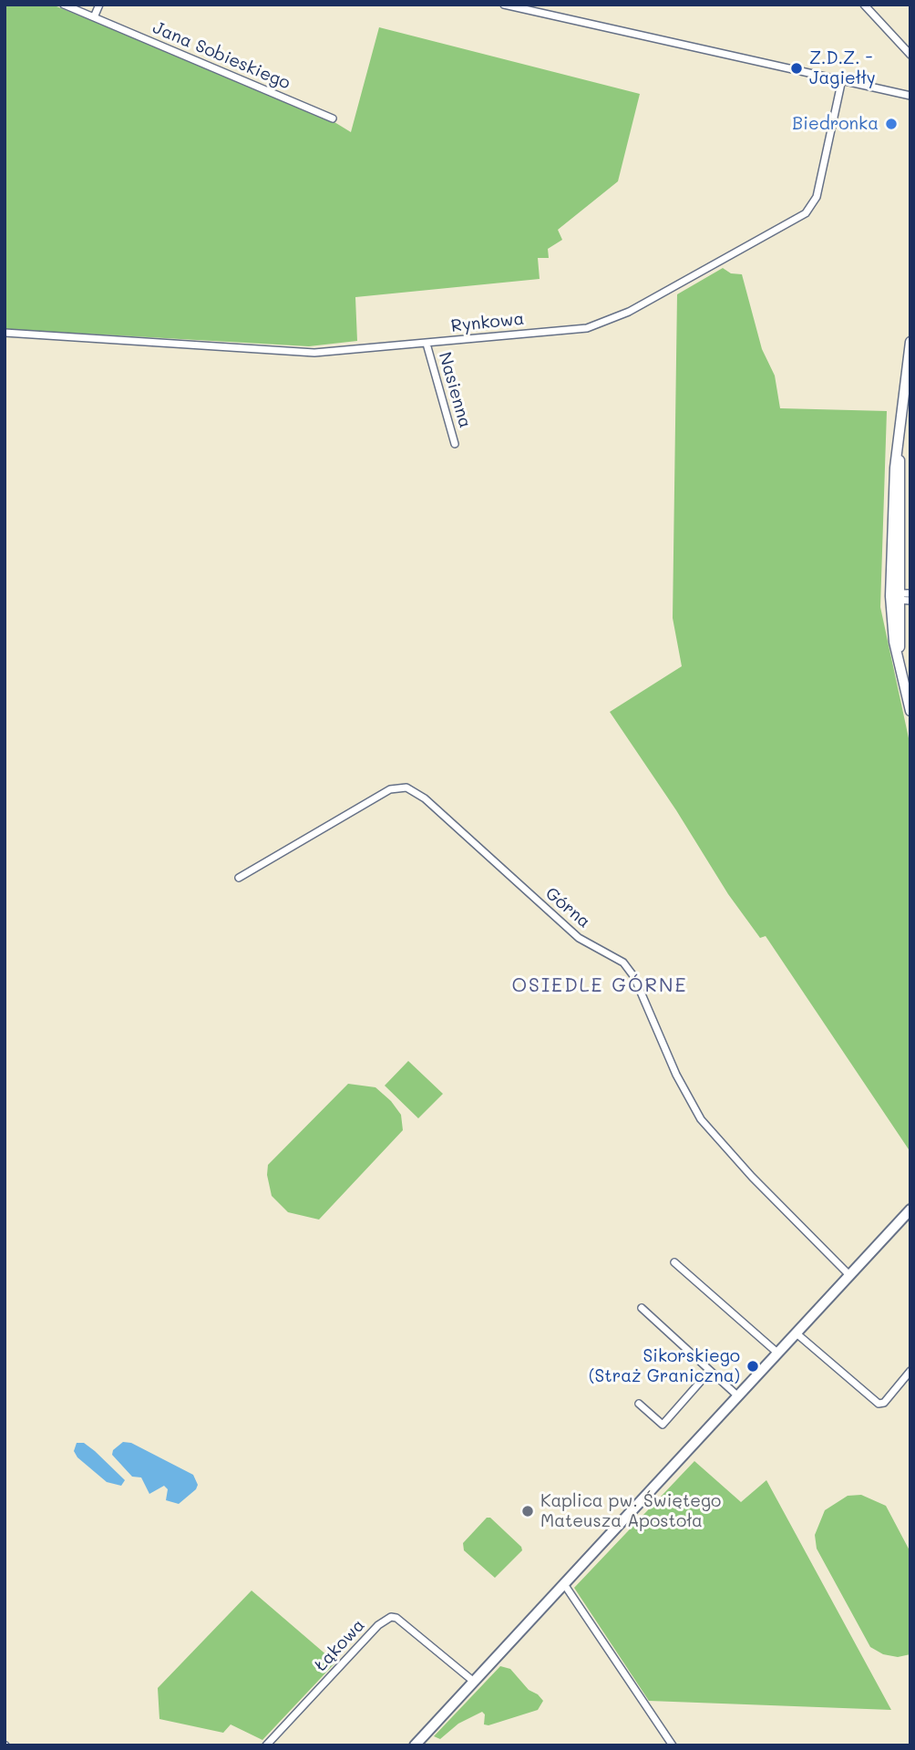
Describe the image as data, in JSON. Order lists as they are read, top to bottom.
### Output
{
  "streets": {
    "street": [
      "Jana Sobieskiego",
      "Rynkowa",
      "Nasienna",
      "Górna",
      "Łąkowa"
    ]
  },
  "crossings": [
    ["Rynkowa", "Nasienna"]
  ],
  "districts": ["OSIEDLE GÓRNE"],
  "places": [
    "Z.D.Z. - Jagiełły",
    "Biedronka",
    "Sikorskiego (Straż Graniczna)",
    "Kaplica pw. Świętego Mateusza Apostoła"
  ]
}
